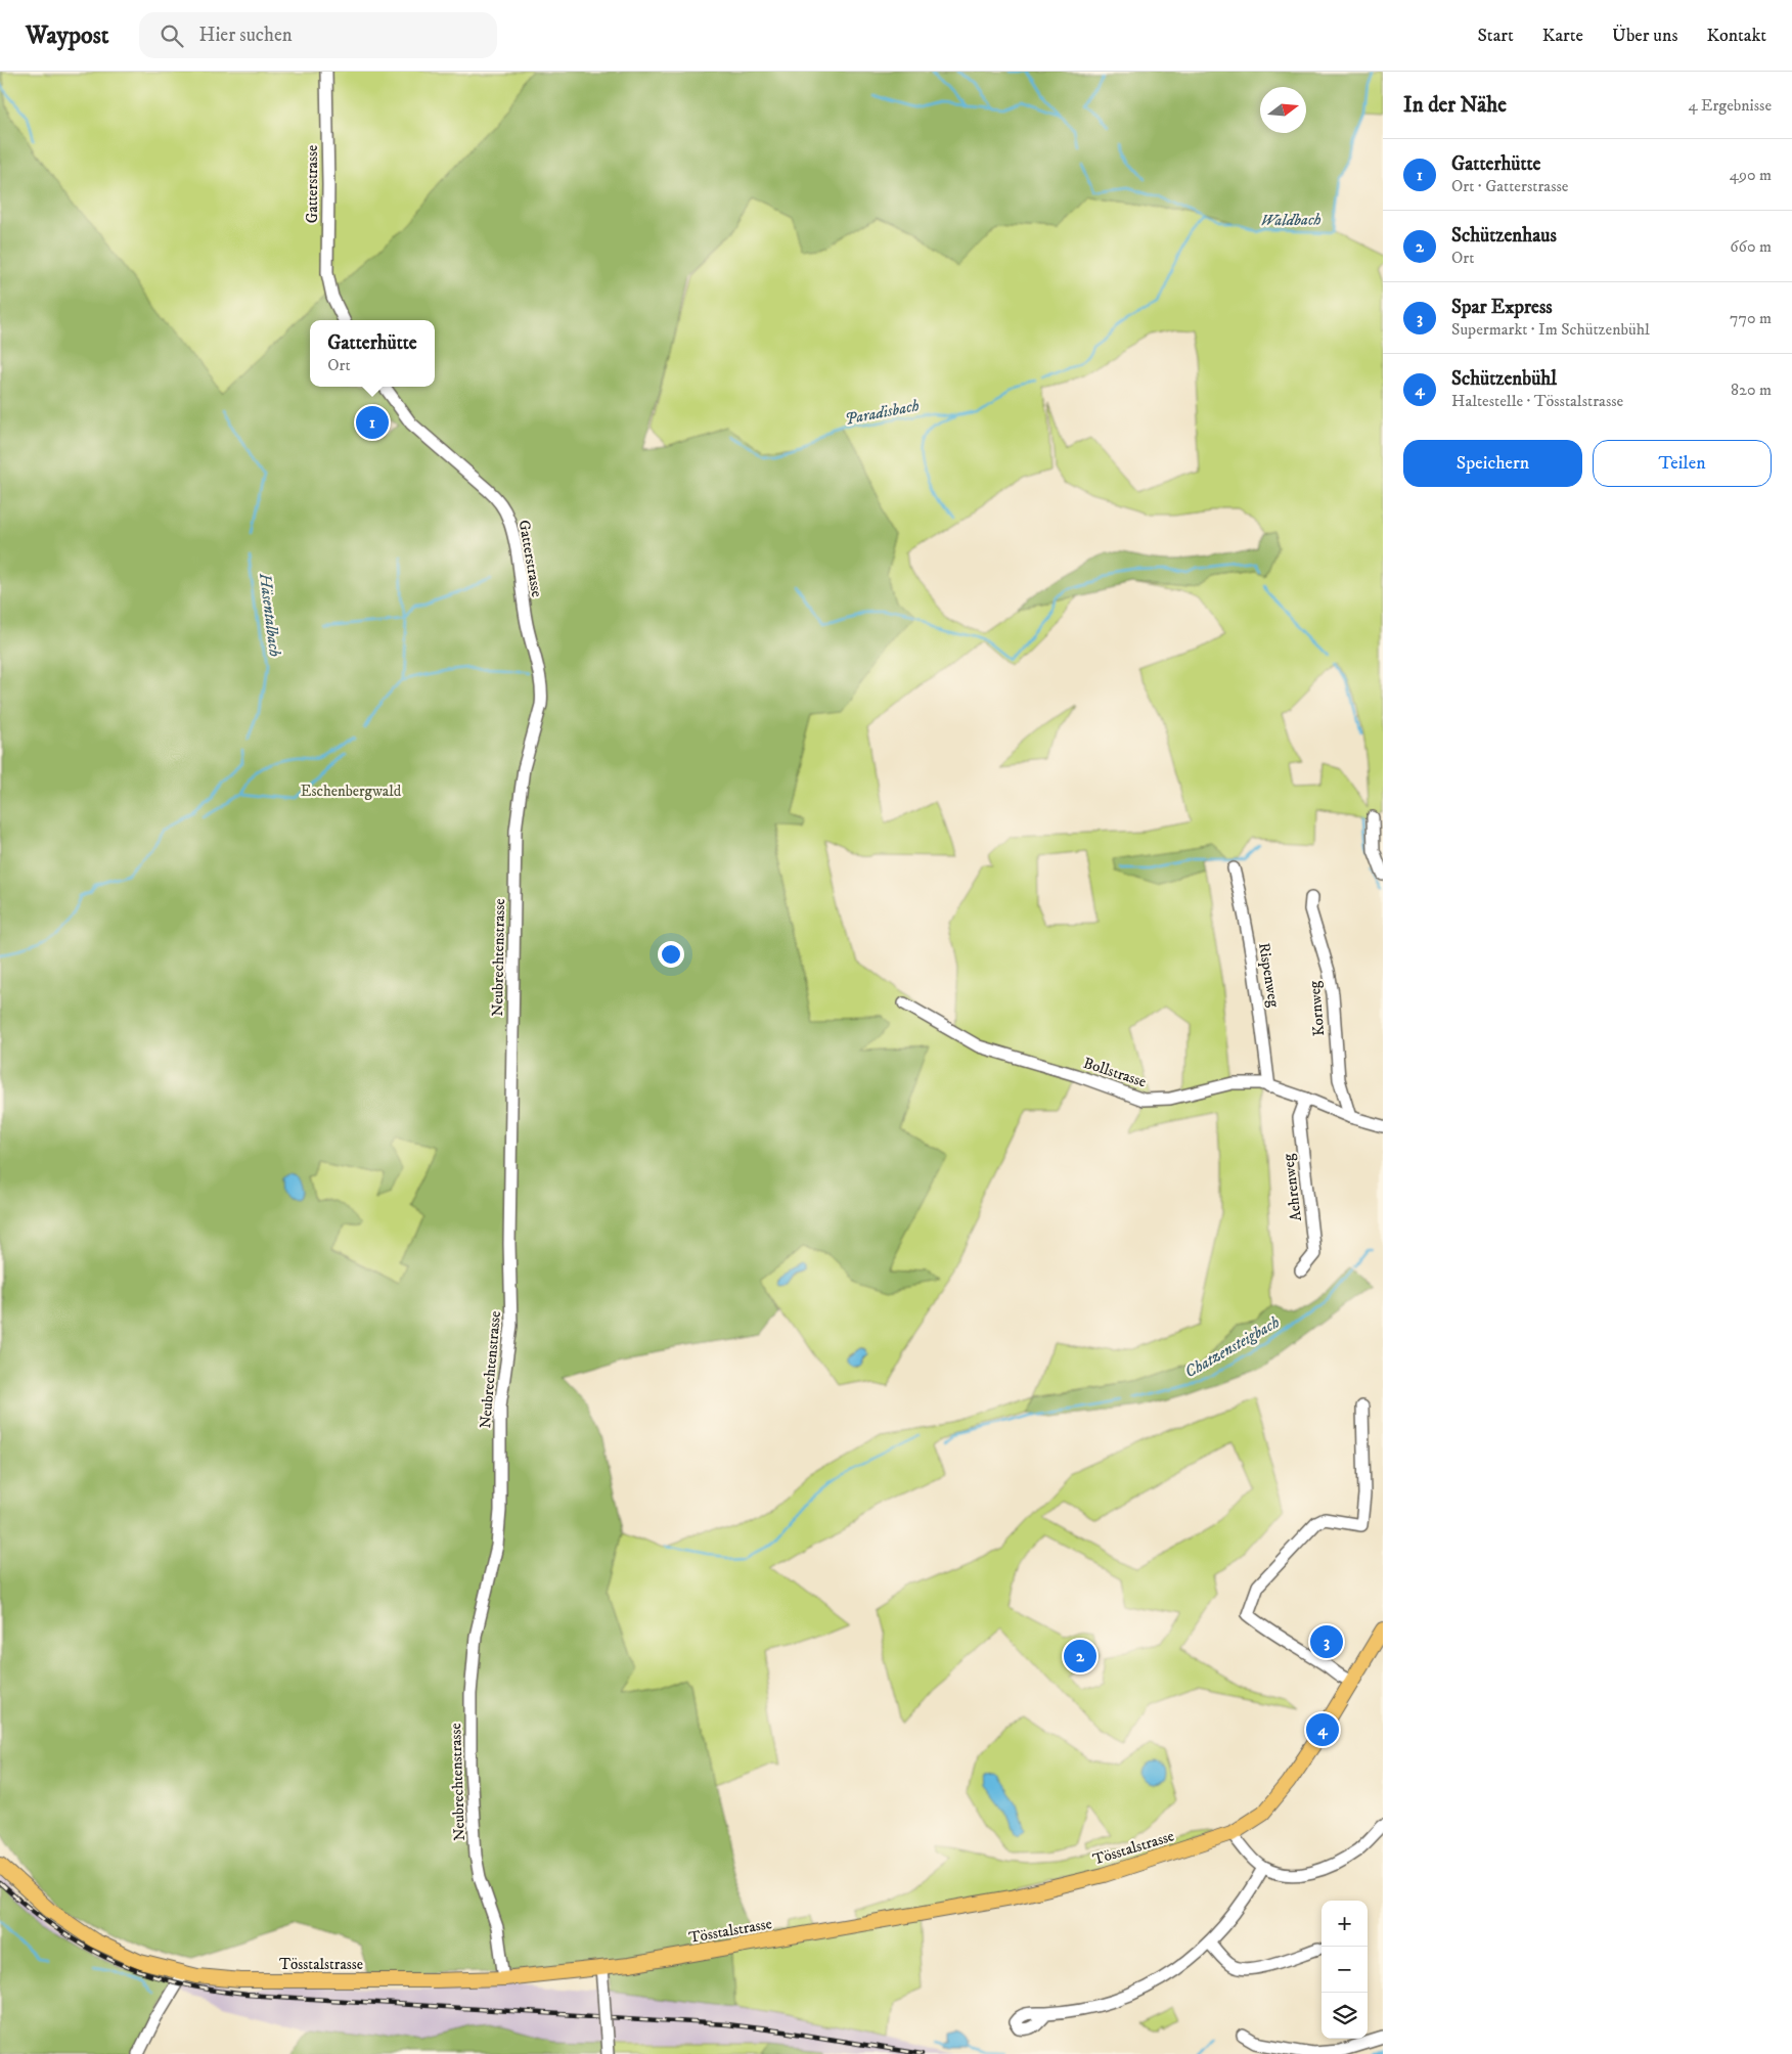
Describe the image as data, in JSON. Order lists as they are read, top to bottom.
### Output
{
  "streets": {
    "main road": ["Tösstalstrasse"],
    "street": [
      "Gatterstrasse",
      "Neubrechtenstrasse",
      "Rispenweg",
      "Kornweg",
      "Bollstrasse",
      "Aehrenweg"
    ]
  },
  "crossings": [
    ["Gatterstrasse", "Neubrechtenstrasse"],
    ["Neubrechtenstrasse", "Tösstalstrasse"],
    ["Rispenweg", "Bollstrasse"],
    ["Kornweg", "Bollstrasse"],
    ["Bollstrasse", "Aehrenweg"]
  ],
  "water": [
    "Waldbach",
    "Paradisbach",
    "Häsentalbach",
    "Chatzensteigbach"
  ],
  "parks": ["Eschenbergwald"],
  "north": "right",
  "page": {
    "header": "Waypost",
    "search": "Hier suchen",
    "nav": [
      "Start",
      "Karte",
      "Über uns",
      "Kontakt"
    ],
    "heading": ["In der Nähe", "4 Ergebnisse"],
    "list": [
      {
        "mark": "1",
        "name": "Gatterhütte",
        "note": "Ort · Gatterstrasse",
        "value": "490 m"
      },
      {
        "mark": "2",
        "name": "Schützenhaus",
        "note": "Ort",
        "value": "660 m"
      },
      {
        "mark": "3",
        "name": "Spar Express",
        "note": "Supermarkt · Im Schützenbühl",
        "value": "770 m"
      },
      {
        "mark": "4",
        "name": "Schützenbühl",
        "note": "Haltestelle · Tösstalstrasse",
        "value": "820 m"
      }
    ],
    "popup": ["Gatterhütte", "Ort"],
    "pins": [
      "1",
      "3",
      "2",
      "4"
    ],
    "buttons": ["Speichern", "Teilen"],
    "map_buttons": ["+", "−"]
  }
}
